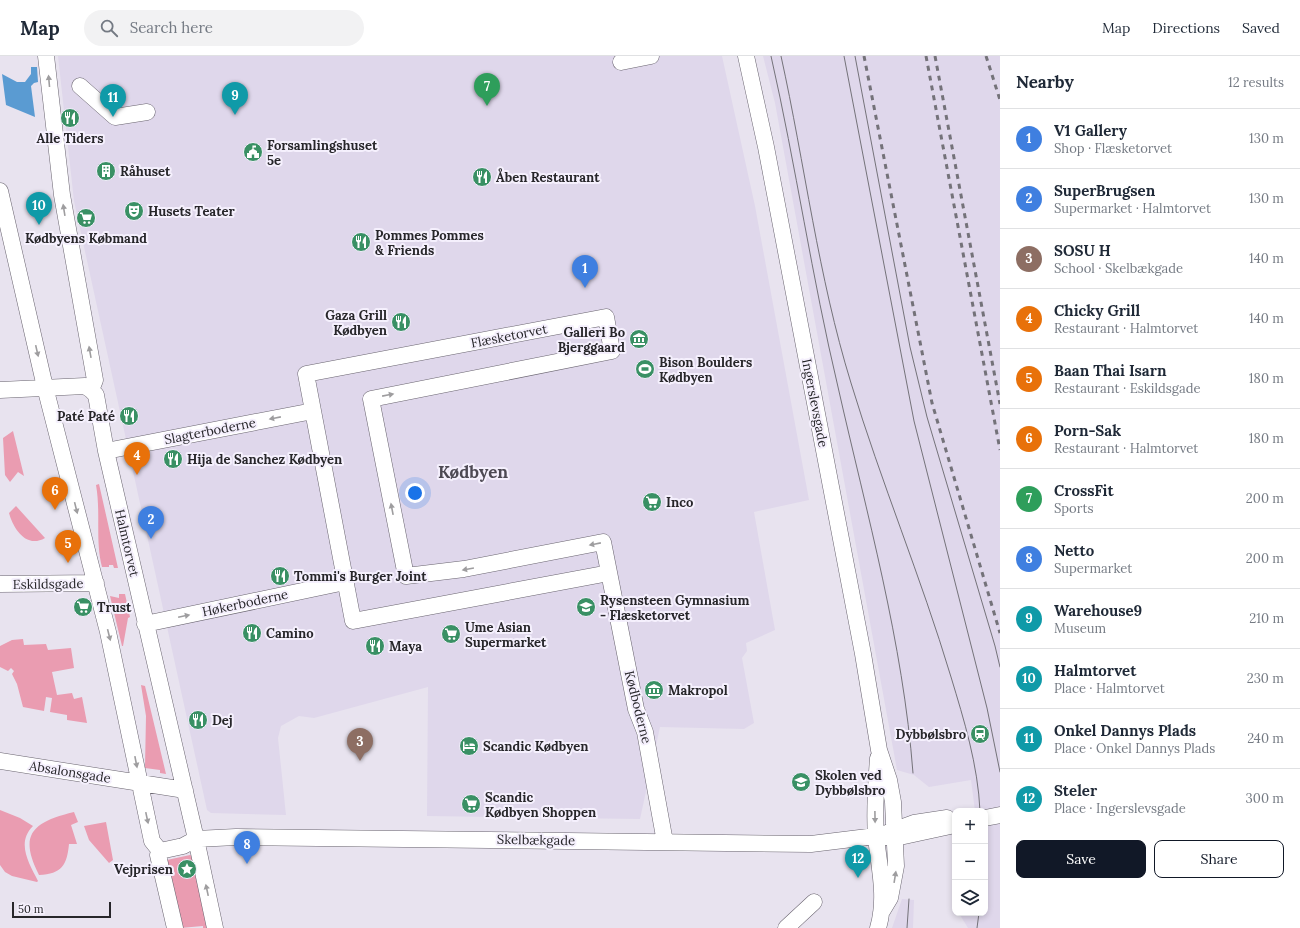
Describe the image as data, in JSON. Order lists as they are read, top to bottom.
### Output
{
  "streets": {
    "street": [
      "Flæsketorvet",
      "Ingerslevsgade",
      "Slagterboderne",
      "Halmtorvet",
      "Eskildsgade",
      "Høkerboderne",
      "Kødboderne",
      "Absalonsgade",
      "Skelbækgade"
    ]
  },
  "crossings": [
    ["Flæsketorvet", "Slagterboderne"],
    ["Flæsketorvet", "Høkerboderne"],
    ["Flæsketorvet", "Kødboderne"],
    ["Ingerslevsgade", "Skelbækgade"],
    ["Slagterboderne", "Halmtorvet"],
    ["Halmtorvet", "Høkerboderne"],
    ["Halmtorvet", "Absalonsgade"],
    ["Halmtorvet", "Skelbækgade"],
    ["Kødboderne", "Skelbækgade"]
  ],
  "one_way": ["Slagterboderne", "Høkerboderne"],
  "districts": ["Kødbyen"],
  "places": {
    "restaurant": [
      "Alle Tiders",
      "Åben Restaurant",
      "Pommes Pommes & Friends",
      "Gaza Grill Kødbyen",
      "Paté Paté",
      "Hija de Sanchez Kødbyen",
      "Tommi's Burger Joint",
      "Camino",
      "Maya",
      "Dej"
    ],
    "public building": ["Forsamlingshuset 5e"],
    "building": ["Råhuset"],
    "theatre": ["Husets Teater"],
    "supermarket": [
      "Kødbyens Købmand",
      "Inco",
      "Trust",
      "Ume Asian Supermarket",
      "Scandic Kødbyen Shoppen"
    ],
    "museum": ["Galleri Bo Bjerggaard", "Makropol"],
    "sports": ["Bison Boulders Kødbyen"],
    "school or university": ["Rysensteen Gymnasium - Flæsketorvet", "Skolen ved Dybbølsbro"],
    "station": ["Dybbølsbro"],
    "hotel": ["Scandic Kødbyen"],
    "place": ["Vejprisen"]
  },
  "scale_bar": "50 m",
  "page": {
    "header": "Map",
    "search": "Search here",
    "nav": ["Map", "Directions", "Saved"],
    "heading": ["Nearby", "12 results"],
    "pins": [
      "7",
      "9",
      "11",
      "10",
      "1",
      "4",
      "6",
      "2",
      "5",
      "3",
      "8",
      "12"
    ],
    "list": [
      {
        "mark": "1",
        "name": "V1 Gallery",
        "note": "Shop · Flæsketorvet",
        "value": "130 m"
      },
      {
        "mark": "2",
        "name": "SuperBrugsen",
        "note": "Supermarket · Halmtorvet",
        "value": "130 m"
      },
      {
        "mark": "3",
        "name": "SOSU H",
        "note": "School · Skelbækgade",
        "value": "140 m"
      },
      {
        "mark": "4",
        "name": "Chicky Grill",
        "note": "Restaurant · Halmtorvet",
        "value": "140 m"
      },
      {
        "mark": "5",
        "name": "Baan Thai Isarn",
        "note": "Restaurant · Eskildsgade",
        "value": "180 m"
      },
      {
        "mark": "6",
        "name": "Porn-Sak",
        "note": "Restaurant · Halmtorvet",
        "value": "180 m"
      },
      {
        "mark": "7",
        "name": "CrossFit",
        "note": "Sports",
        "value": "200 m"
      },
      {
        "mark": "8",
        "name": "Netto",
        "note": "Supermarket",
        "value": "200 m"
      },
      {
        "mark": "9",
        "name": "Warehouse9",
        "note": "Museum",
        "value": "210 m"
      },
      {
        "mark": "10",
        "name": "Halmtorvet",
        "note": "Place · Halmtorvet",
        "value": "230 m"
      },
      {
        "mark": "11",
        "name": "Onkel Dannys Plads",
        "note": "Place · Onkel Dannys Plads",
        "value": "240 m"
      },
      {
        "mark": "12",
        "name": "Steler",
        "note": "Place · Ingerslevsgade",
        "value": "300 m"
      }
    ],
    "map_buttons": ["+", "−"],
    "buttons": ["Save", "Share"],
    "scale": "50 m"
  }
}
